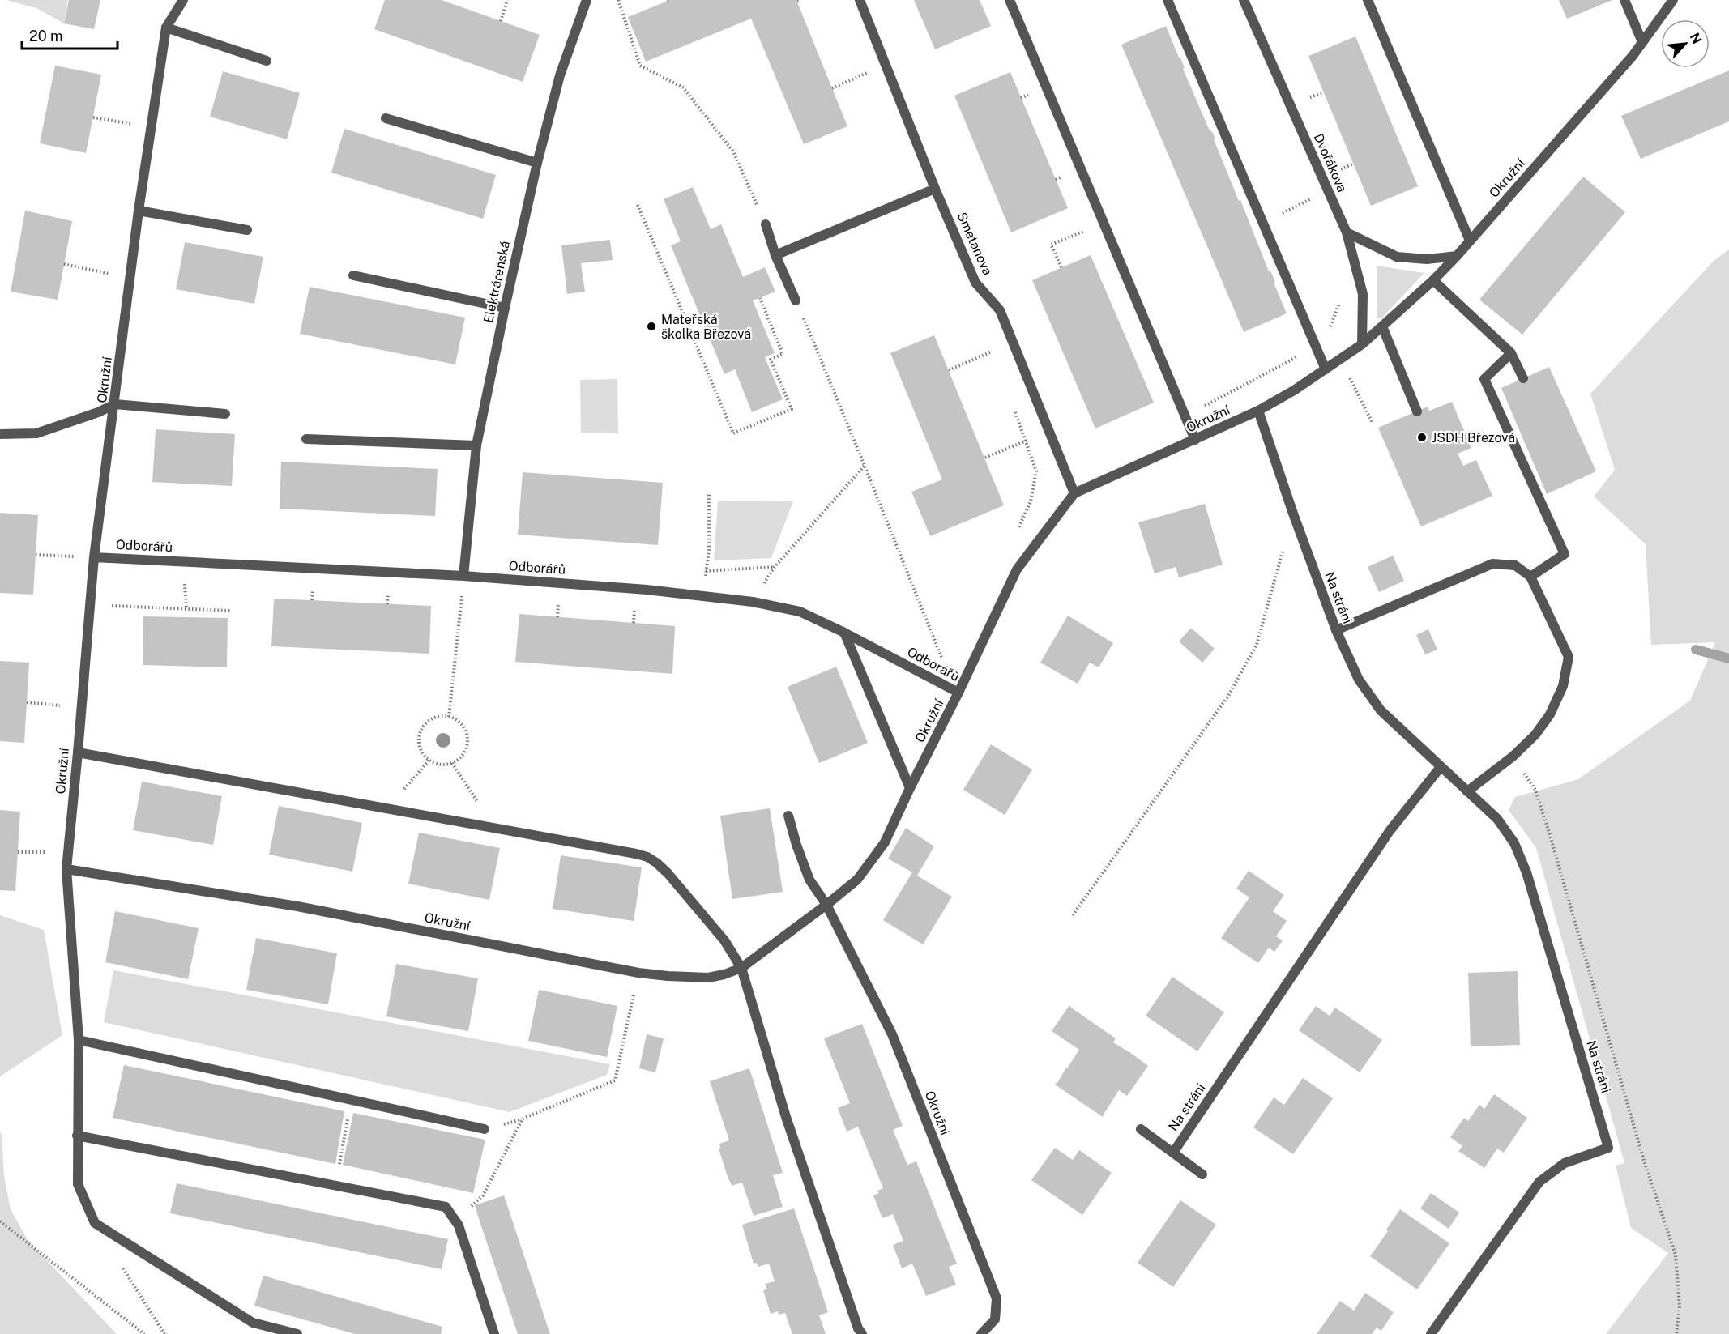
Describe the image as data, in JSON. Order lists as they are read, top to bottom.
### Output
{
  "streets": {
    "street": [
      "Dvořákova",
      "Okružní",
      "Smetanova",
      "Elektrárenská",
      "Odborářů",
      "Na stráni"
    ]
  },
  "crossings": [
    ["Dvořákova", "Okružní"],
    ["Okružní", "Smetanova"],
    ["Okružní", "Odborářů"],
    ["Okružní", "Na stráni"],
    ["Elektrárenská", "Odborářů"]
  ],
  "places": ["Mateřská školka Březová", "JSDH Březová"],
  "scale_bar": "20 m",
  "north": "top right"
}
